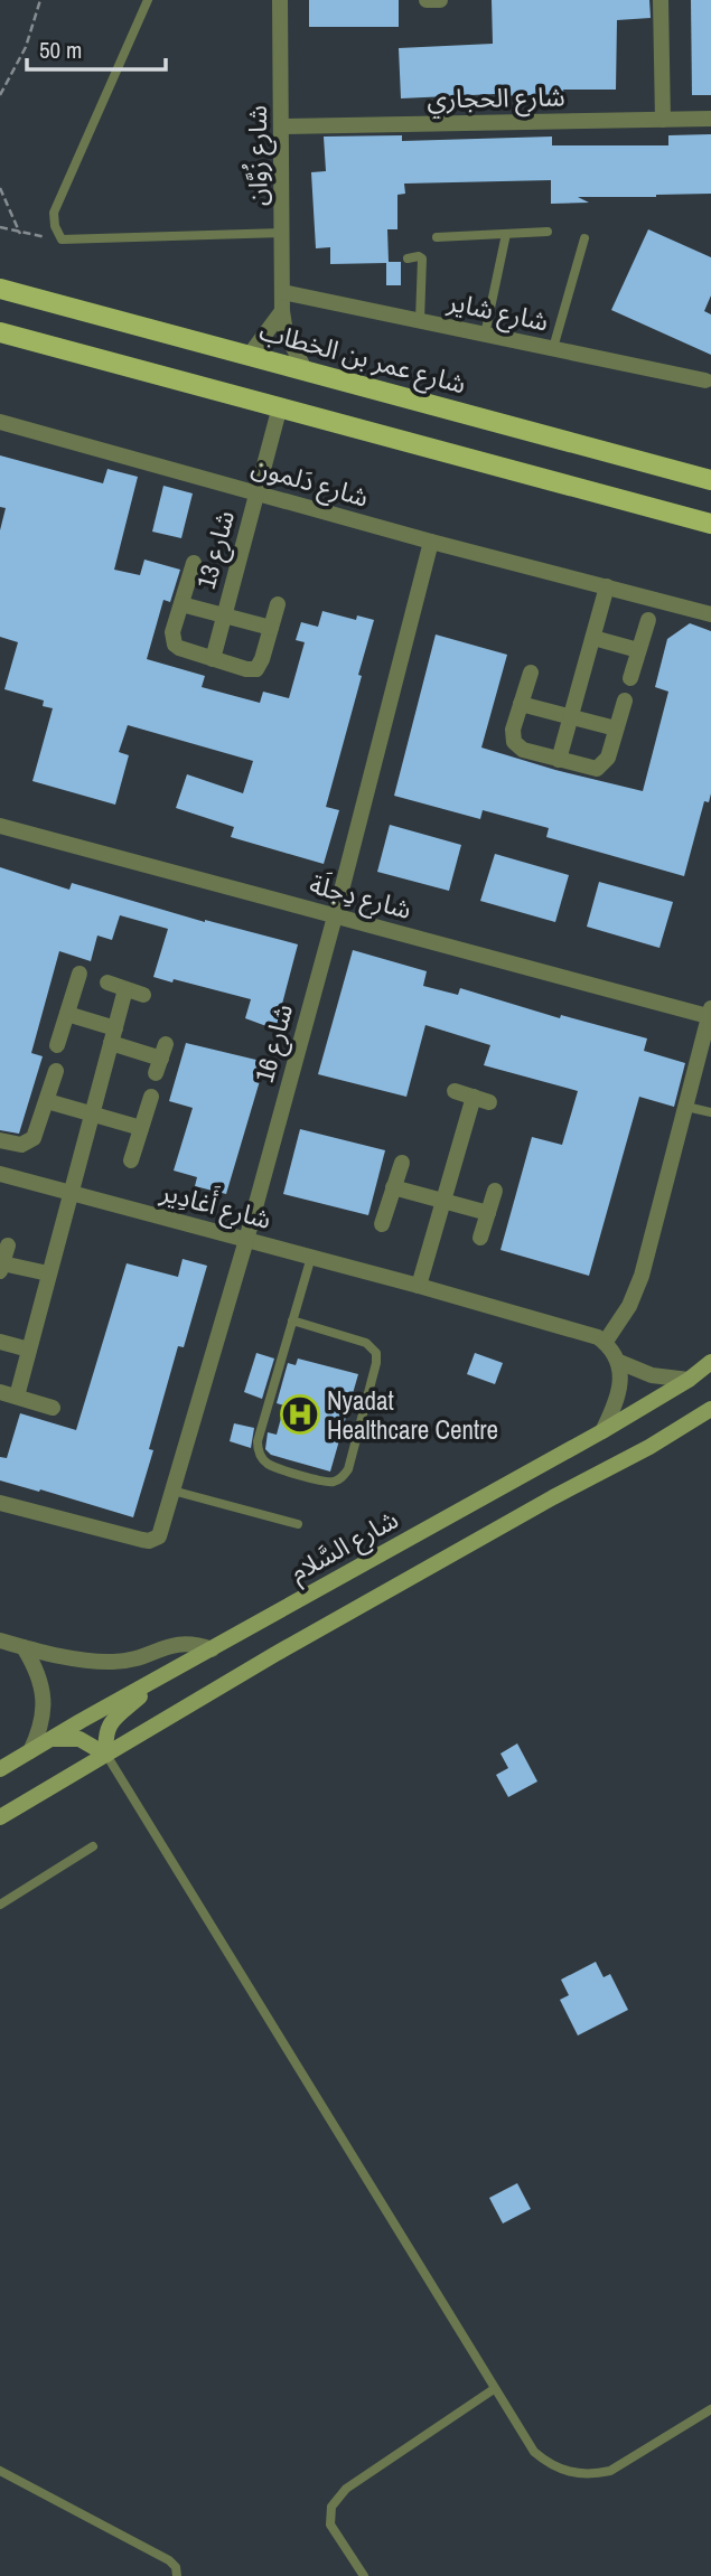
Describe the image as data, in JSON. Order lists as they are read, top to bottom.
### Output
{
  "streets": {
    "main road": ["شارع عمر بن الخطاب"],
    "street": [
      "شارع الحجاري",
      "شارع زُوَّان",
      "شارع شاير",
      "شارع دَلمون",
      "شارع 13",
      "شارع دِجلَة",
      "شارع 16",
      "شارع أَغادِير",
      "شارع السَّلام"
    ]
  },
  "crossings": [
    ["شارع الحجاري", "شارع زُوَّان"],
    ["شارع زُوَّان", "شارع شاير"],
    ["شارع زُوَّان", "شارع عمر بن الخطاب"],
    ["شارع دَلمون", "شارع 13"],
    ["شارع دَلمون", "شارع 16"],
    ["شارع دِجلَة", "شارع 16"],
    ["شارع 16", "شارع أَغادِير"]
  ],
  "places": {
    "hospital": ["Nyadat Healthcare Centre"]
  },
  "scale_bar": "50 m"
}
